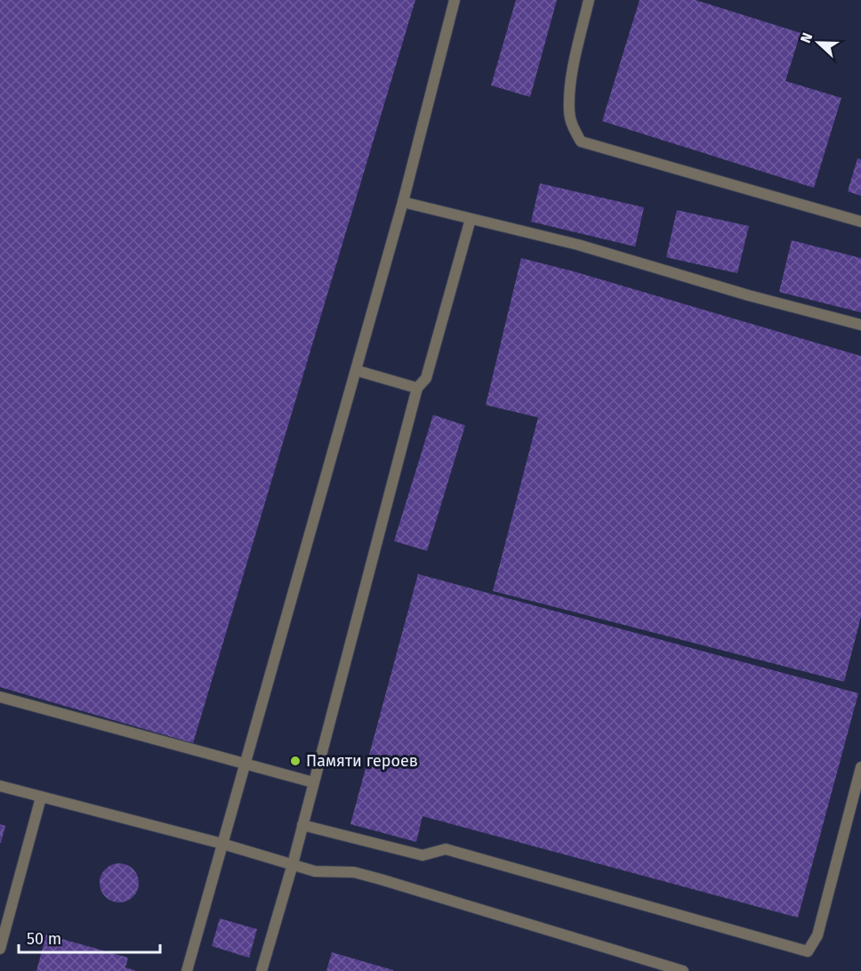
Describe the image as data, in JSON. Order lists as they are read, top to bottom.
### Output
{
  "places": ["Памяти героев"],
  "scale_bar": "50 m",
  "north": "left"
}
